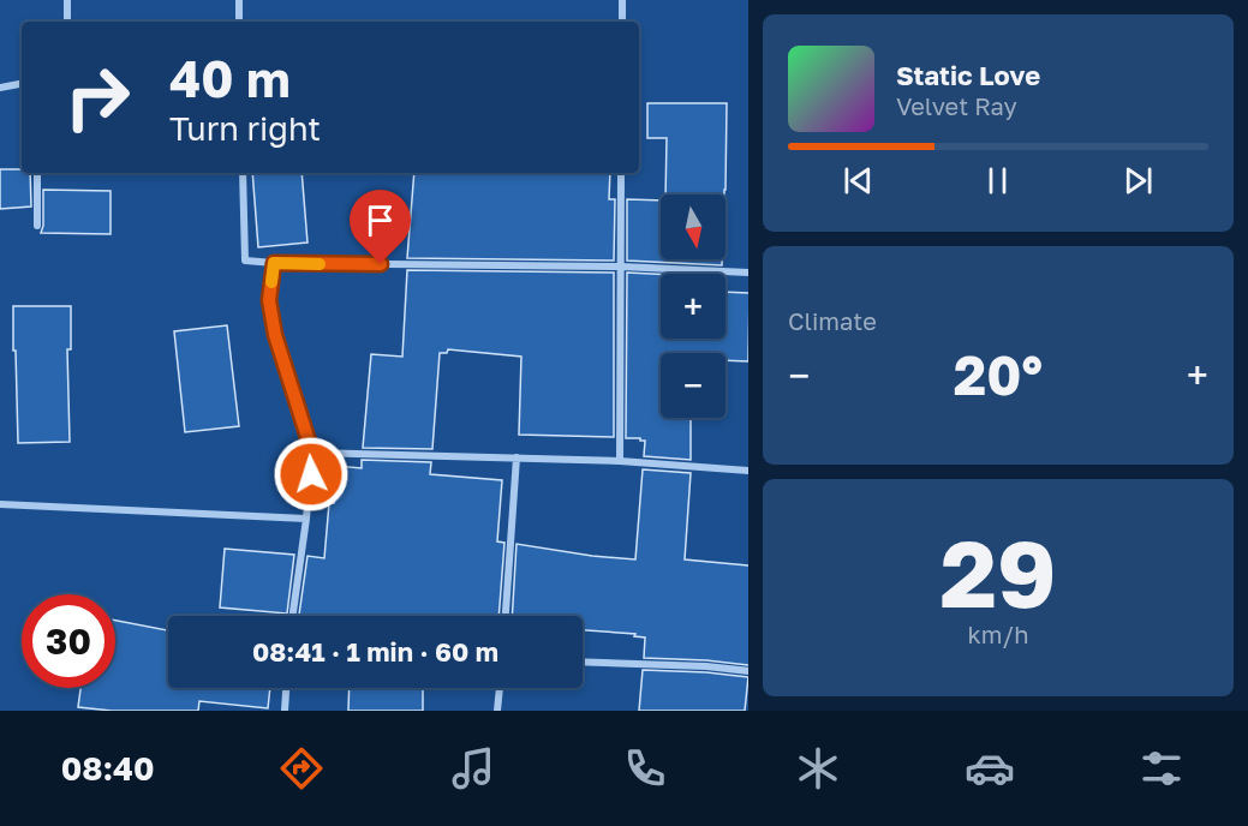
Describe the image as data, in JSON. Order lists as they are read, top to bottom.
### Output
{
  "north": "bottom",
  "page": {
    "turn": ["40 m", "Turn right"],
    "song": ["Static Love", "Velvet Ray"],
    "map_buttons": ["+", "−"],
    "tile": [
      "Climate",
      ["29", "km/h"]
    ],
    "heat": ["−", "20°", "+"],
    "limit": "30",
    "trip": "08:41 · 1 min · 60 m",
    "tabs": "08:40"
  }
}
